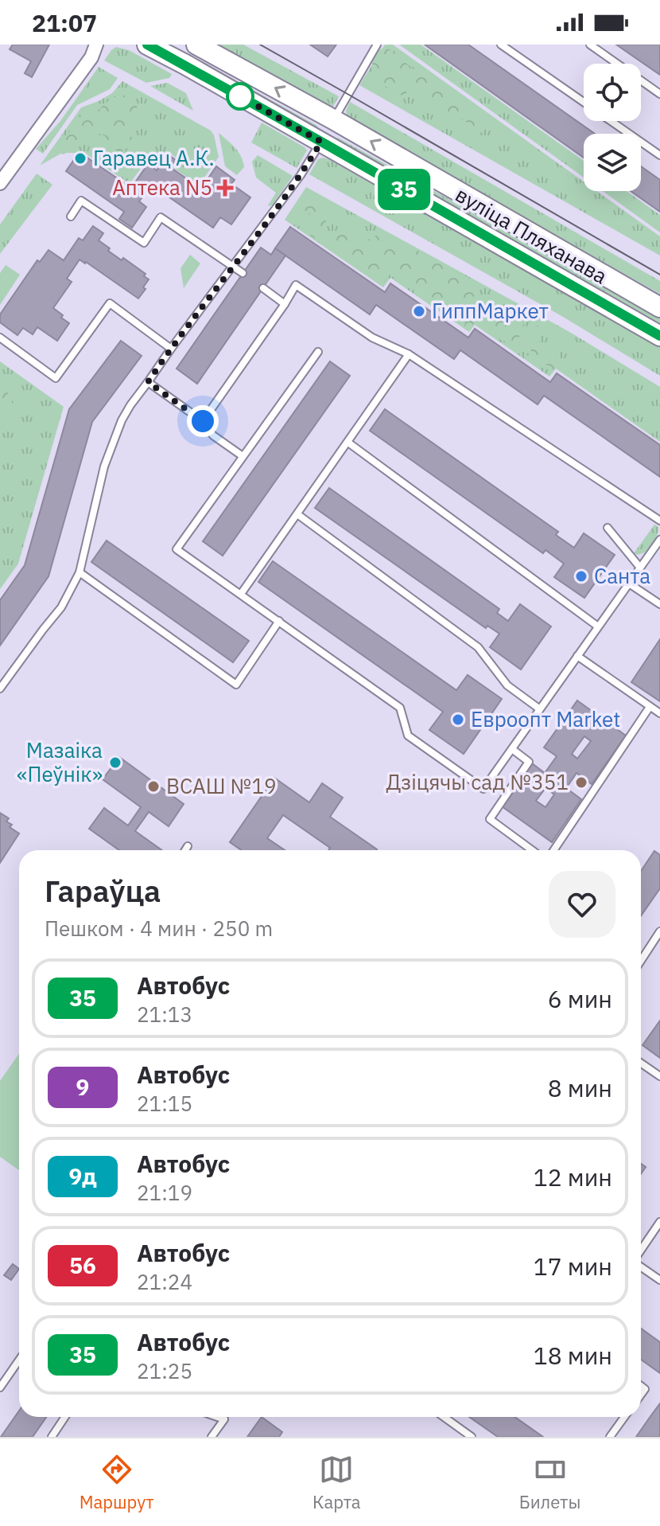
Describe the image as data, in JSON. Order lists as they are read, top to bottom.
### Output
{
  "streets": {
    "main road": ["вуліца Пляханава"]
  },
  "places": {
    "other": [
      "Гаравец А.К.",
      "ГиппМаркет",
      "Санта",
      "Евроопт Market",
      "Мазаіка «Пеўнік»",
      "Дзіцячы сад №351",
      "ВСАШ №19"
    ],
    "health": ["Аптека N5"]
  },
  "lines": ["bus line 35"],
  "page": {
    "status": "21:07",
    "on_map": "35",
    "heading": ["Гараўца", "Пешком · 4 мин · 250 m"],
    "list": [
      {
        "mark": "35",
        "name": "Автобус",
        "note": "21:13",
        "value": "6 мин"
      },
      {
        "mark": "9",
        "name": "Автобус",
        "note": "21:15",
        "value": "8 мин"
      },
      {
        "mark": "9д",
        "name": "Автобус",
        "note": "21:19",
        "value": "12 мин"
      },
      {
        "mark": "56",
        "name": "Автобус",
        "note": "21:24",
        "value": "17 мин"
      },
      {
        "mark": "35",
        "name": "Автобус",
        "note": "21:25",
        "value": "18 мин"
      }
    ],
    "tabs": ["Маршрут", "Карта", "Билеты"]
  }
}
